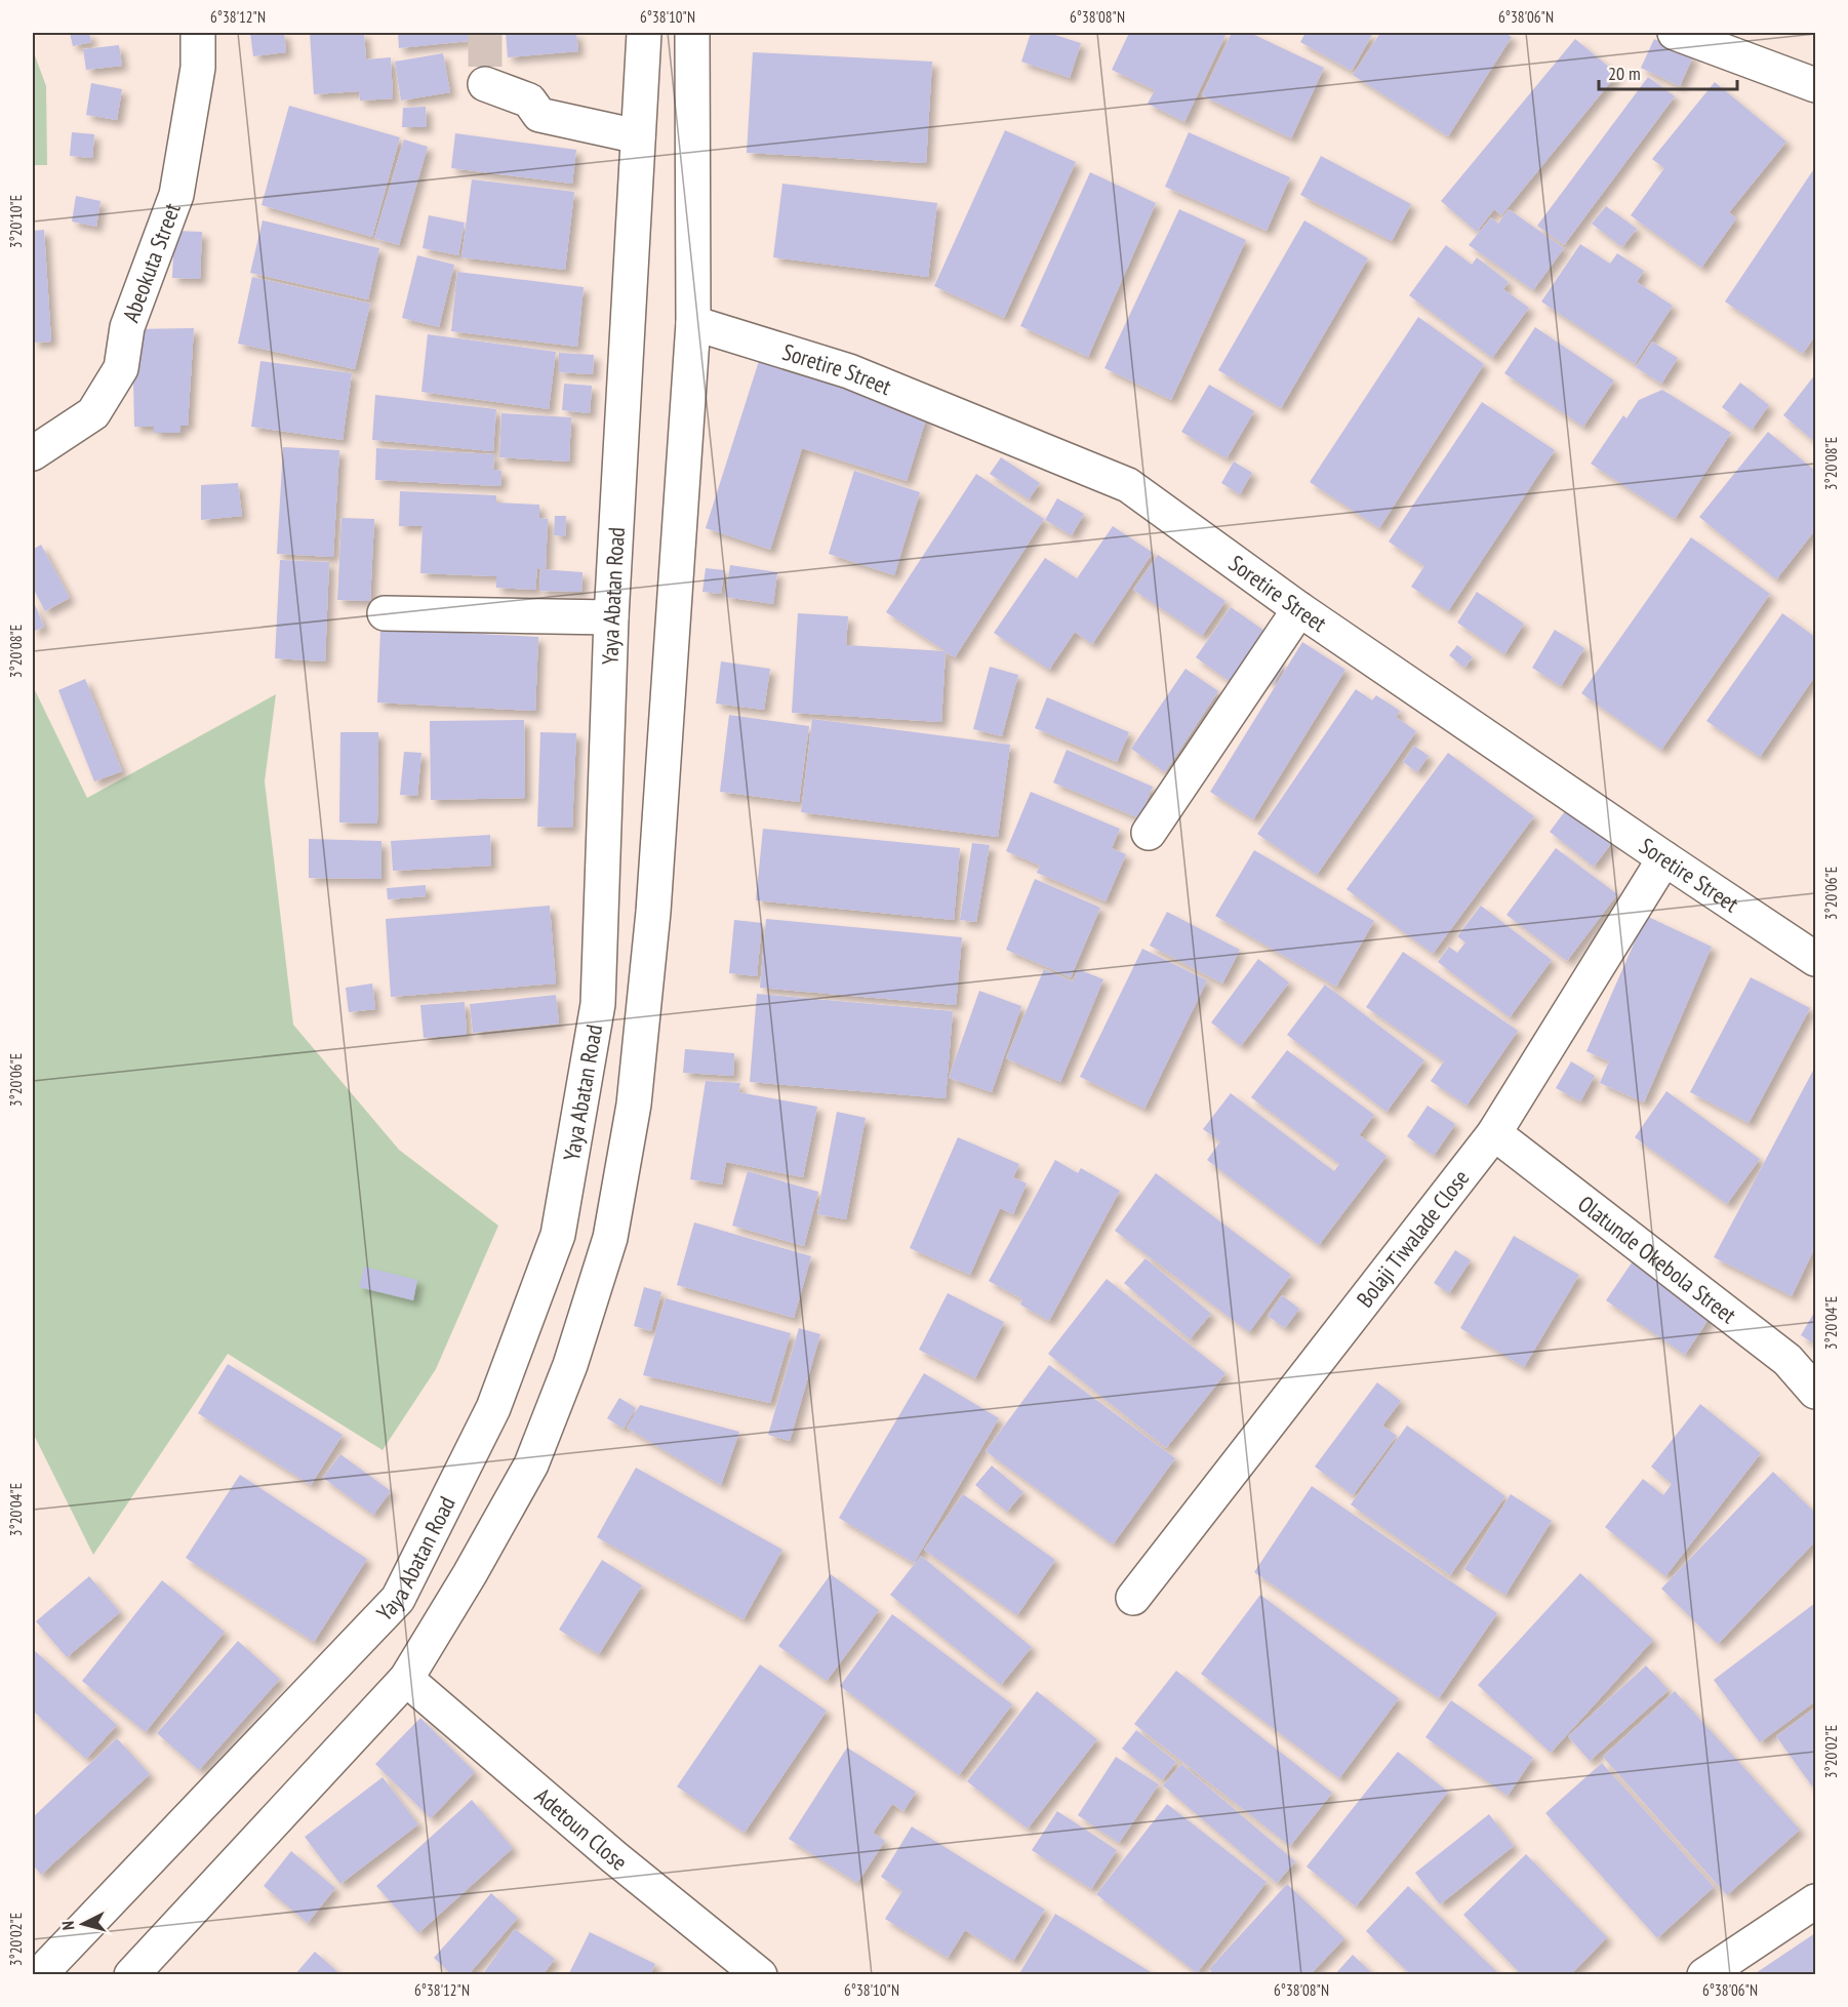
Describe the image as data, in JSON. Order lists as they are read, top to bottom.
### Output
{
  "streets": {
    "main road": [
      "Abeokuta Street",
      "Soretire Street",
      "Yaya Abatan Road",
      "Bolaji Tiwalade Close",
      "Olatunde Okebola Street",
      "Adetoun Close"
    ]
  },
  "crossings": [
    ["Soretire Street", "Yaya Abatan Road"],
    ["Soretire Street", "Bolaji Tiwalade Close"],
    ["Yaya Abatan Road", "Adetoun Close"],
    ["Bolaji Tiwalade Close", "Olatunde Okebola Street"]
  ],
  "scale_bar": "20 m",
  "north": "left",
  "coordinates": [
    "6°38'12\"N",
    "6°38'10\"N",
    "6°38'08\"N",
    "6°38'06\"N",
    "3°20'10\"E",
    "3°20'08\"E",
    "3°20'06\"E",
    "3°20'04\"E",
    "3°20'02\"E"
  ]
}
